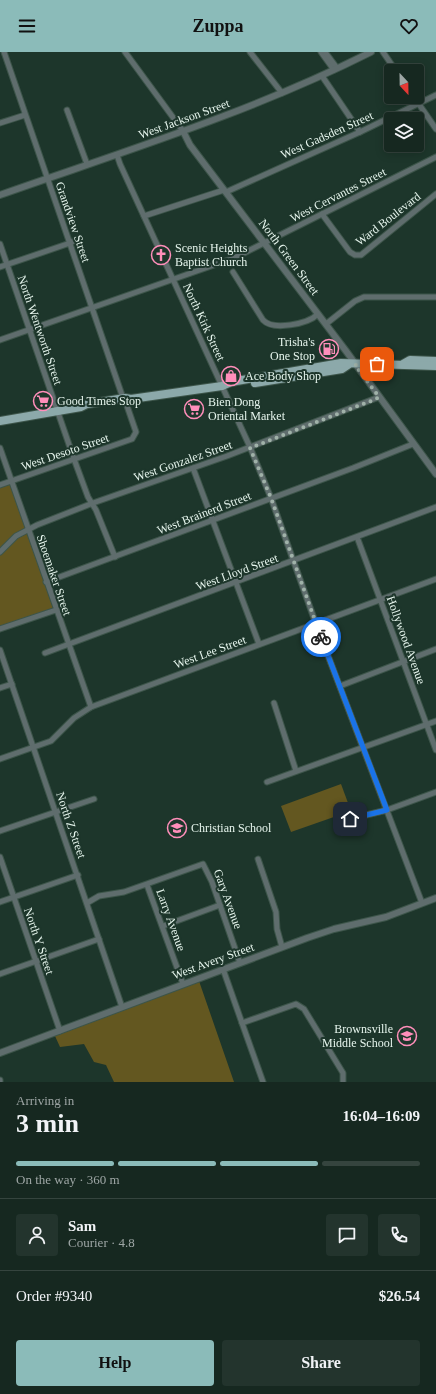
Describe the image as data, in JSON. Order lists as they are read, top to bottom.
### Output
{
  "streets": {
    "street": [
      "West Jackson Street",
      "West Gadsden Street",
      "West Cervantes Street",
      "Ward Boulevard",
      "Grandview Street",
      "North Green Street",
      "North Kirk Street",
      "North Wentworth Street",
      "West Desoto Street",
      "West Gonzalez Street",
      "West Brainerd Street",
      "West Lloyd Street",
      "Shoemaker Street",
      "Hollywood Avenue",
      "West Lee Street",
      "North Z Street",
      "Gary Avenue",
      "Larry Avenue",
      "North Y Street",
      "West Avery Street"
    ]
  },
  "crossings": [
    ["West Jackson Street", "Grandview Street"],
    ["West Jackson Street", "North Green Street"],
    ["West Jackson Street", "North Kirk Street"],
    ["West Gadsden Street", "North Green Street"],
    ["West Gadsden Street", "North Kirk Street"],
    ["West Cervantes Street", "Ward Boulevard"],
    ["West Cervantes Street", "Grandview Street"],
    ["West Cervantes Street", "North Green Street"],
    ["West Cervantes Street", "North Kirk Street"],
    ["West Cervantes Street", "North Wentworth Street"],
    ["Grandview Street", "West Desoto Street"],
    ["North Green Street", "West Gonzalez Street"],
    ["North Green Street", "West Brainerd Street"],
    ["North Kirk Street", "West Gonzalez Street"],
    ["North Kirk Street", "West Brainerd Street"],
    ["North Kirk Street", "West Lloyd Street"],
    ["North Kirk Street", "West Lee Street"],
    ["North Kirk Street", "West Avery Street"],
    ["North Wentworth Street", "West Desoto Street"],
    ["North Wentworth Street", "West Gonzalez Street"],
    ["North Wentworth Street", "West Brainerd Street"],
    ["West Desoto Street", "Shoemaker Street"],
    ["West Gonzalez Street", "Shoemaker Street"],
    ["West Brainerd Street", "Shoemaker Street"],
    ["West Lloyd Street", "Shoemaker Street"],
    ["West Lloyd Street", "Hollywood Avenue"],
    ["Shoemaker Street", "West Lee Street"],
    ["Hollywood Avenue", "West Lee Street"],
    ["West Lee Street", "North Z Street"],
    ["North Z Street", "West Avery Street"],
    ["Gary Avenue", "Larry Avenue"],
    ["Gary Avenue", "West Avery Street"],
    ["Larry Avenue", "West Avery Street"],
    ["North Y Street", "West Avery Street"]
  ],
  "places": {
    "church": ["Scenic Heights Baptist Church"],
    "fuel station": ["Trisha's One Stop"],
    "shop": ["Ace Body Shop"],
    "supermarket": ["Good Times Stop", "Bien Dong Oriental Market"],
    "school or university": ["Christian School", "Brownsville Middle School"]
  },
  "north": "bottom",
  "page": {
    "header": "Zuppa",
    "heading": ["3 min", "Arriving in", "16:04–16:09"],
    "panel": [
      "Sam",
      "Courier · 4.8",
      "Order #9340",
      "$26.54"
    ],
    "bar": "On the way · 360 m",
    "buttons": ["Help", "Share"]
  }
}
